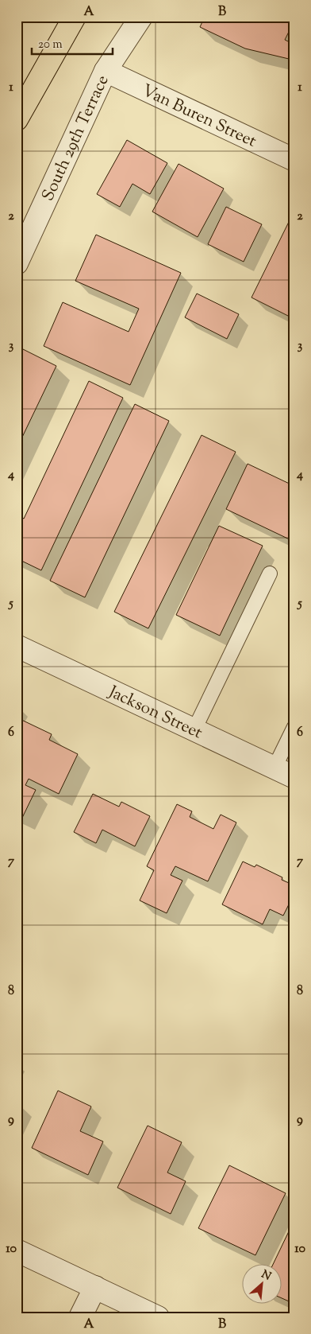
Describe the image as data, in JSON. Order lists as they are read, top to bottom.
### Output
{
  "streets": {
    "street": ["Van Buren Street", "South 29th Terrace", "Jackson Street"]
  },
  "crossings": [
    ["Van Buren Street", "South 29th Terrace"]
  ],
  "scale_bar": "20 m",
  "north": "top right",
  "grid": {
    "columns": ["A", "B"],
    "rows": [
      "1",
      "2",
      "3",
      "4",
      "5",
      "6",
      "7",
      "8",
      "9",
      "10"
    ]
  }
}
